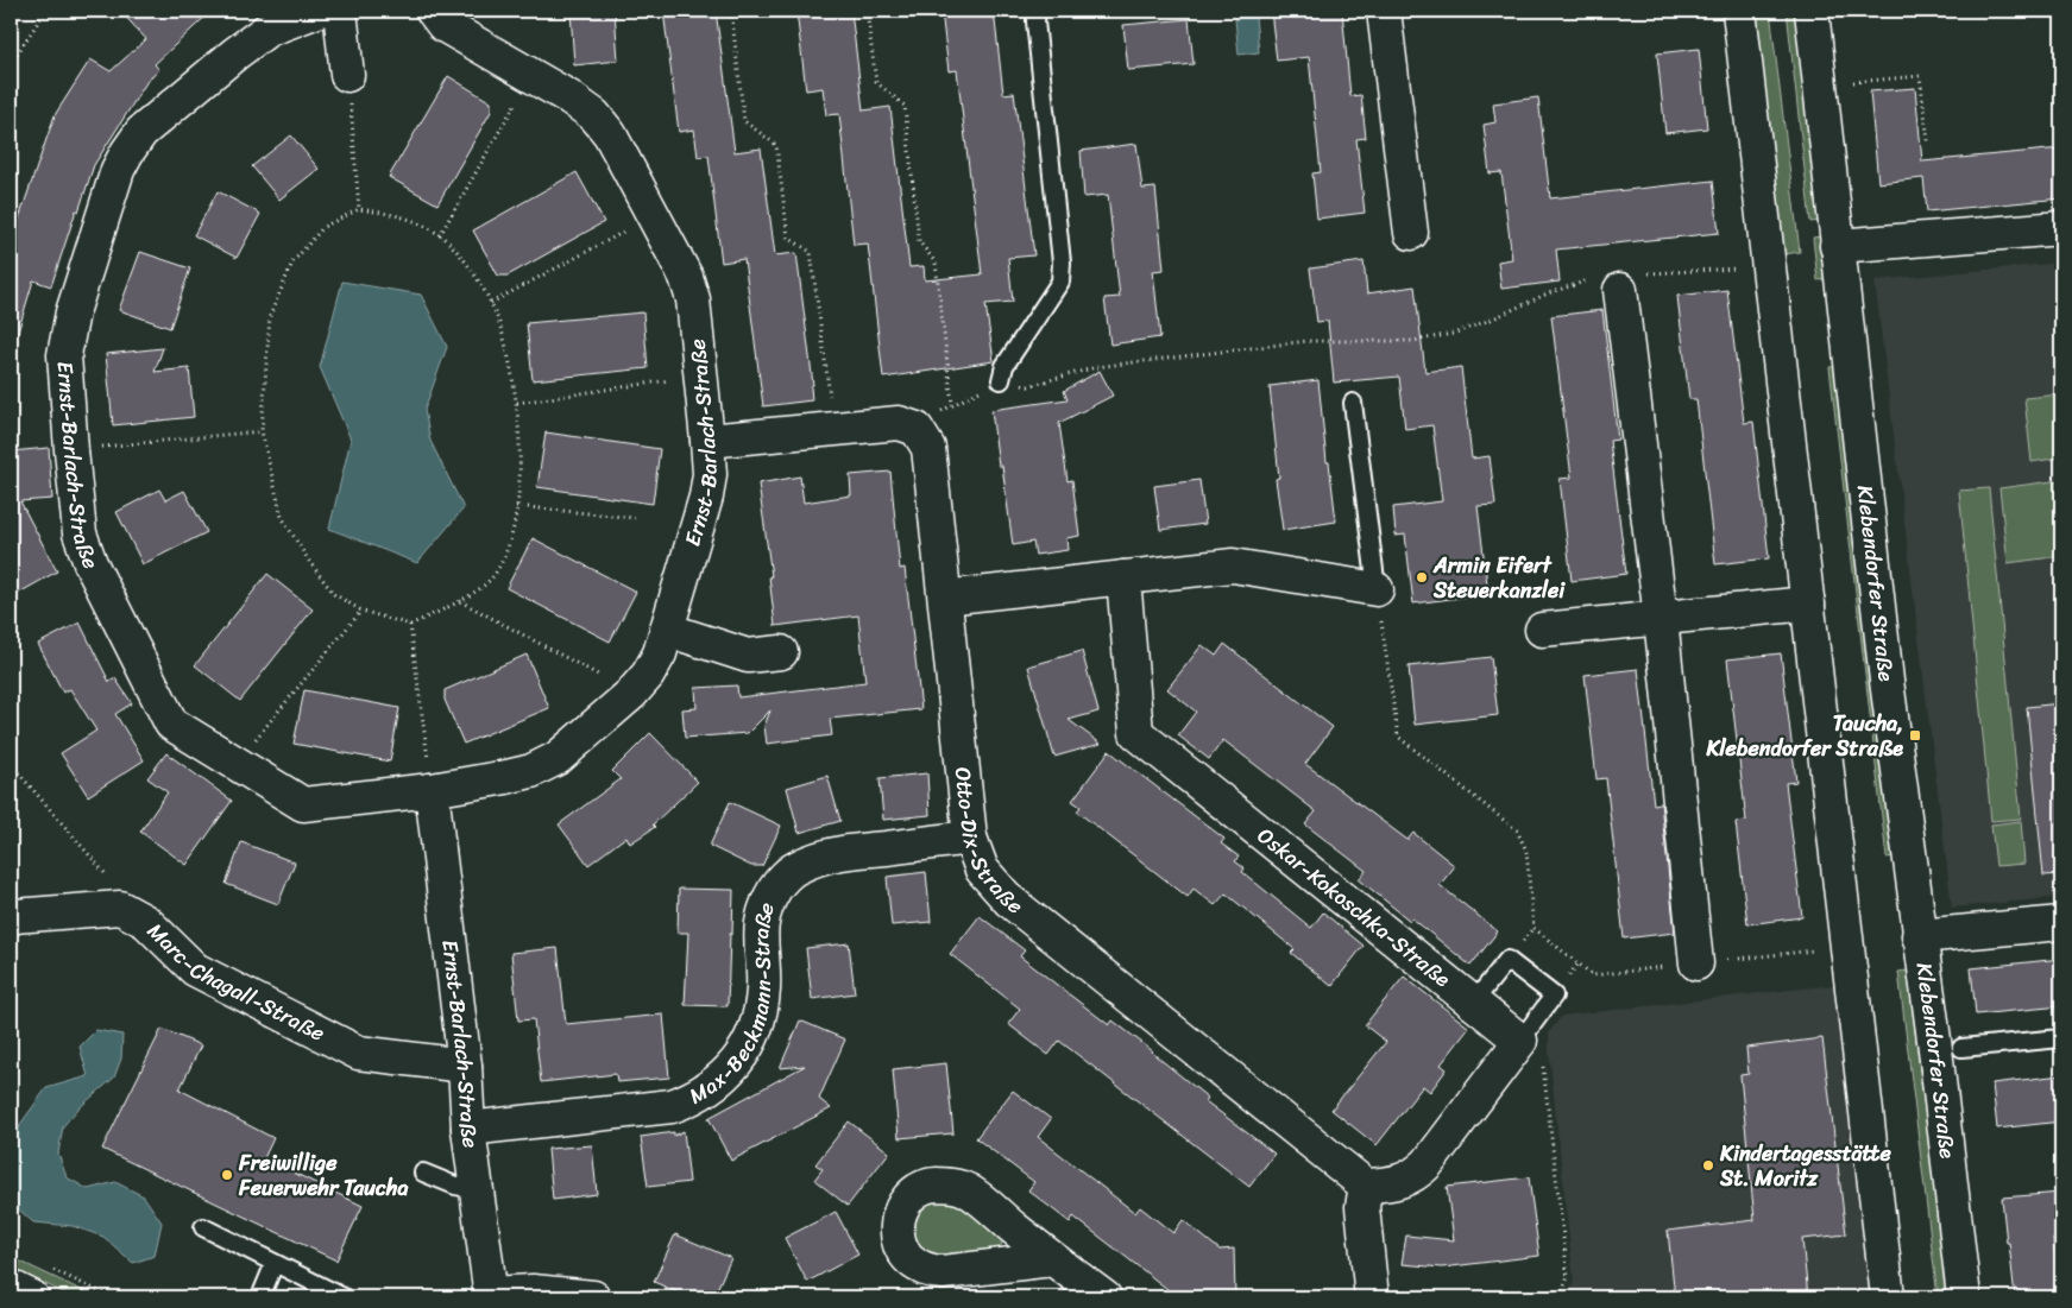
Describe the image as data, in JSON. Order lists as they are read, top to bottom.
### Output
{
  "streets": {
    "street": [
      "Ernst-Barlach-Straße",
      "Klebendorfer Straße",
      "Otto-Dix-Straße",
      "Oskar-Kokoschka-Straße",
      "Marc-Chagall-Straße",
      "Max-Beckmann-Straße"
    ]
  },
  "crossings": [
    ["Ernst-Barlach-Straße", "Marc-Chagall-Straße"],
    ["Ernst-Barlach-Straße", "Max-Beckmann-Straße"],
    ["Otto-Dix-Straße", "Max-Beckmann-Straße"]
  ],
  "places": {
    "other": ["Armin Eifert Steuerkanzlei", "Kindertagesstätte St. Moritz", "Freiwillige Feuerwehr Taucha"],
    "transit": ["Taucha, Klebendorfer Straße"]
  }
}
